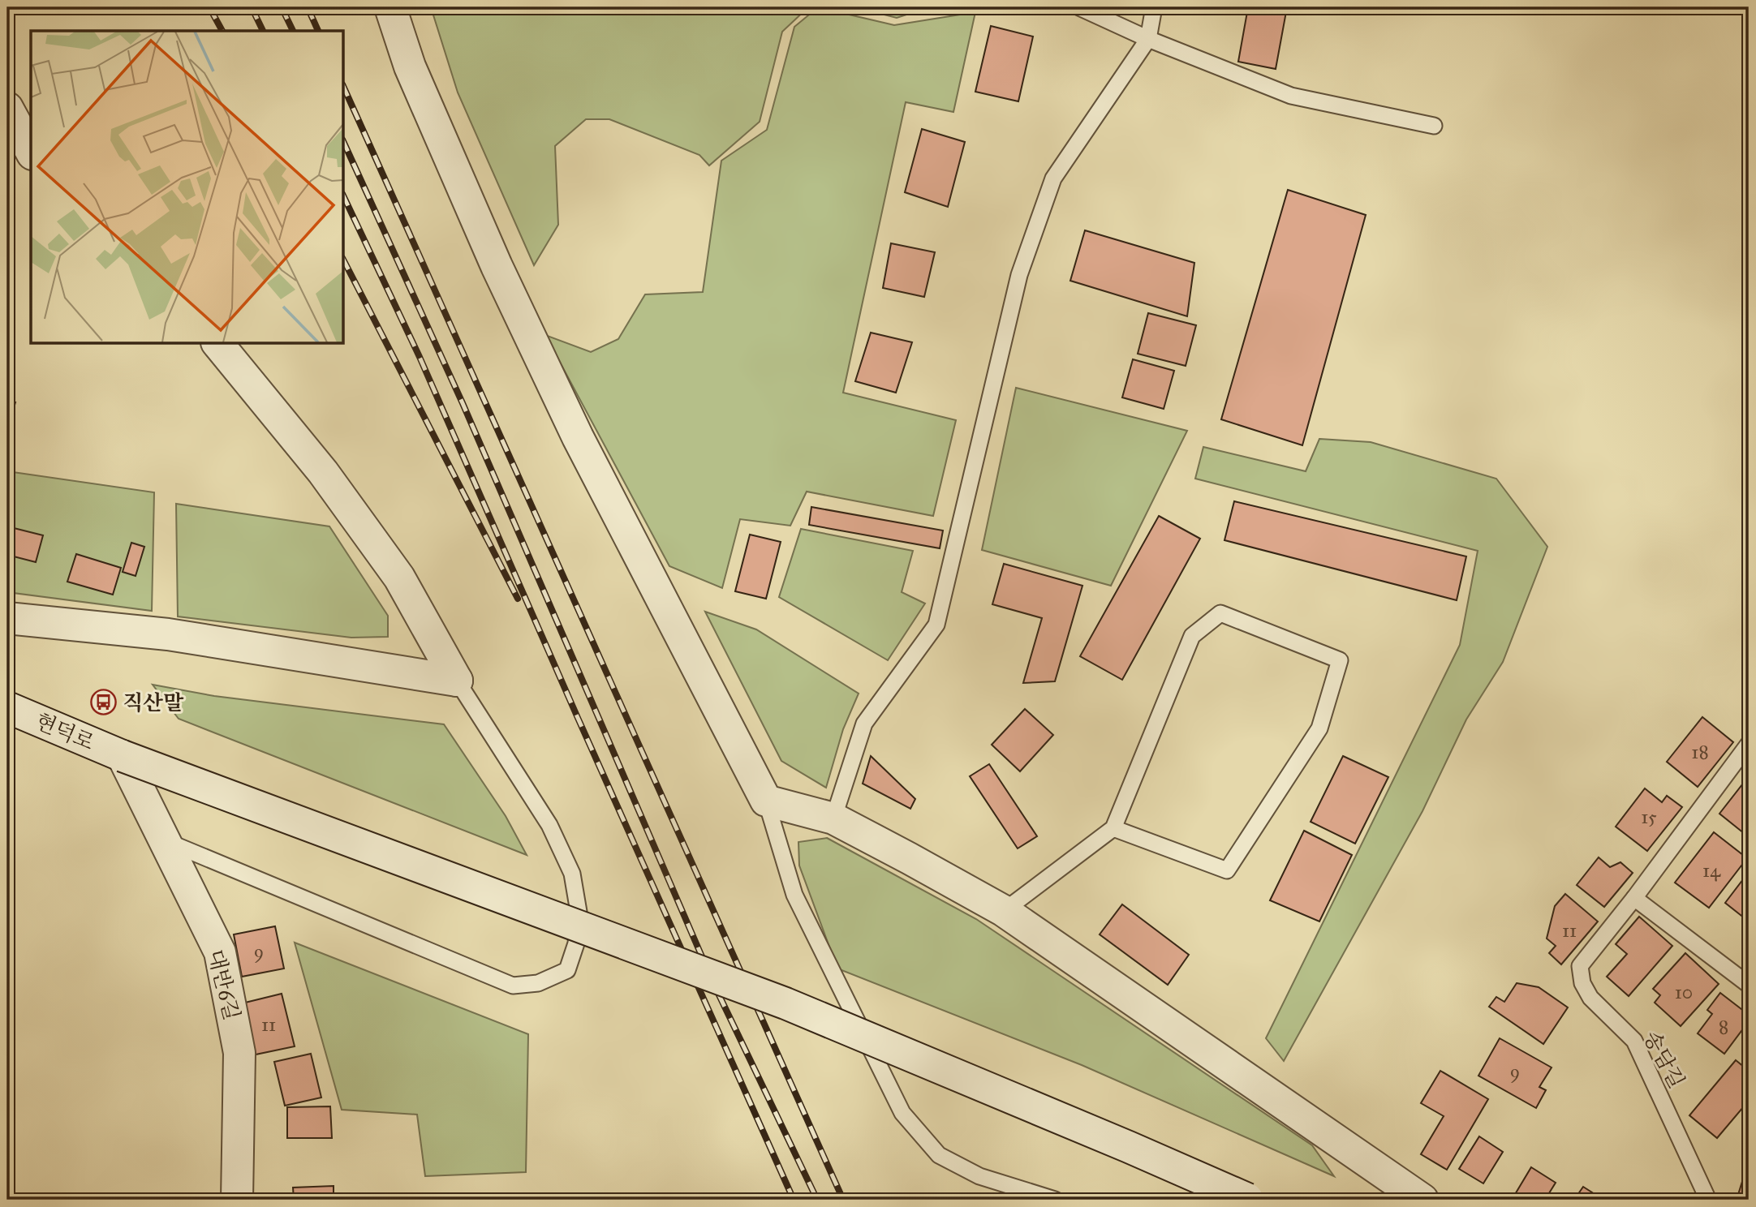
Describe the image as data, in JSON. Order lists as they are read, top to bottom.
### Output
{
  "streets": {
    "street": ["현덕로", "대반6길"],
    "lane": ["송담길"]
  },
  "crossings": [
    ["현덕로", "대반6길"]
  ],
  "places": {
    "bus stop": ["직산말"]
  },
  "house_numbers": [
    "18",
    "15",
    "14",
    "11",
    "9",
    "10",
    "11",
    "8",
    "9"
  ]
}
